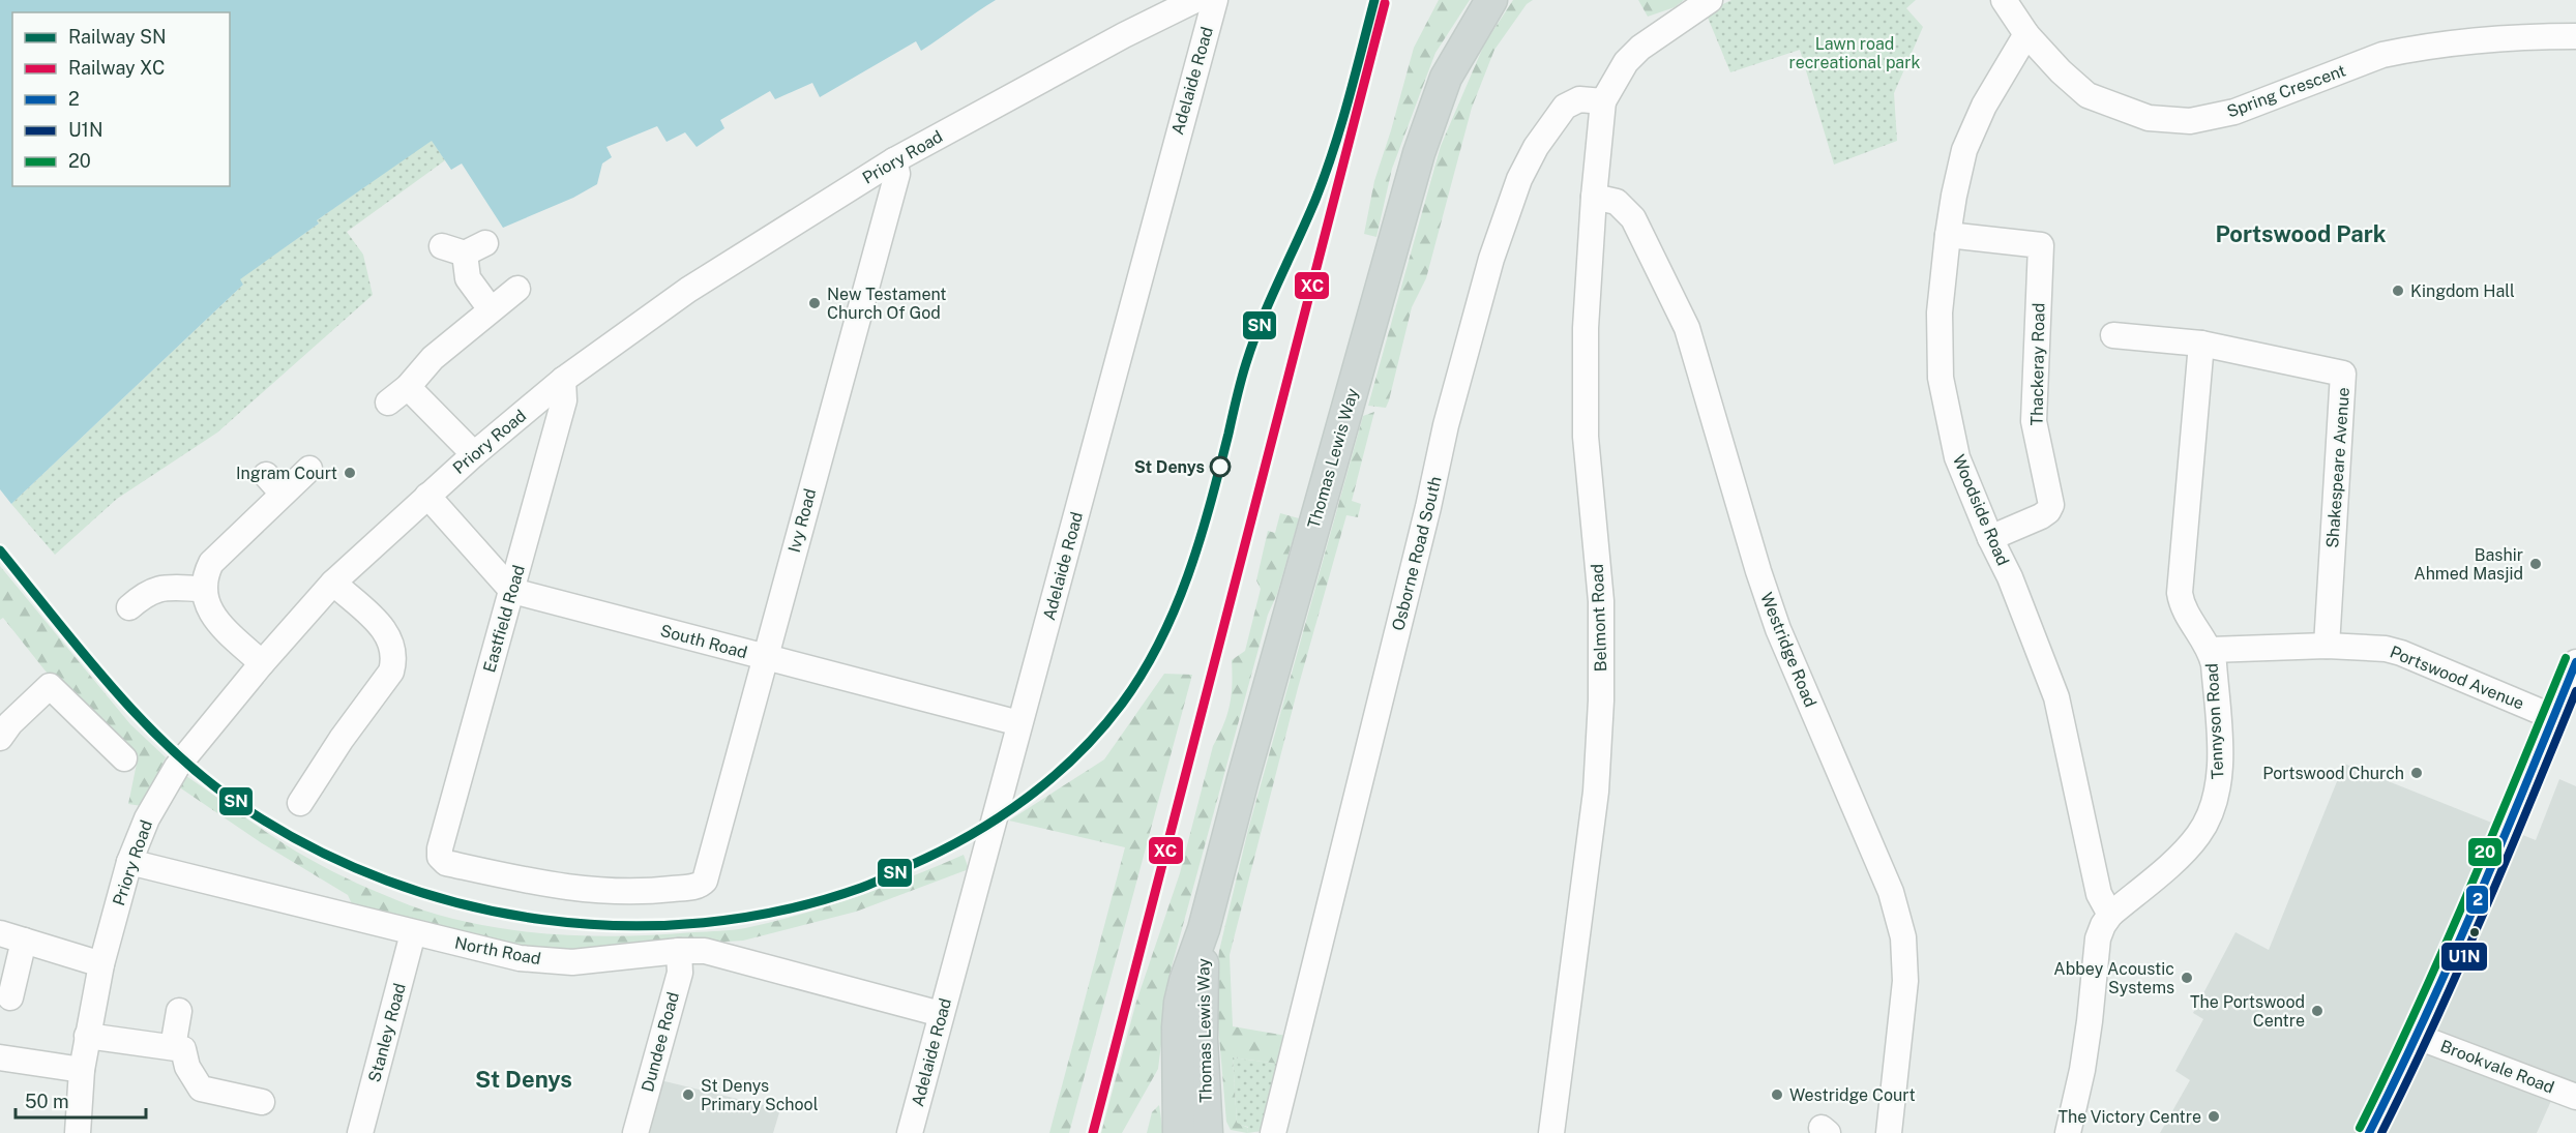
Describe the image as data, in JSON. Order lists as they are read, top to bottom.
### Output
{
  "streets": {
    "main road": ["Thomas Lewis Way"],
    "street": [
      "Adelaide Road",
      "Spring Crescent",
      "Priory Road",
      "Thackeray Road",
      "Shakespeare Avenue",
      "Woodside Road",
      "Ivy Road",
      "Osborne Road South",
      "Belmont Road",
      "Eastfield Road",
      "South Road",
      "Westridge Road",
      "Portswood Avenue",
      "Tennyson Road",
      "North Road",
      "Stanley Road",
      "Dundee Road",
      "Brookvale Road"
    ]
  },
  "crossings": [
    ["Adelaide Road", "South Road"],
    ["Adelaide Road", "North Road"],
    ["Spring Crescent", "Woodside Road"],
    ["Priory Road", "Ivy Road"],
    ["Priory Road", "Eastfield Road"],
    ["Priory Road", "North Road"],
    ["Thackeray Road", "Woodside Road"],
    ["Shakespeare Avenue", "Portswood Avenue"],
    ["Shakespeare Avenue", "Tennyson Road"],
    ["Woodside Road", "Tennyson Road"],
    ["Ivy Road", "Eastfield Road"],
    ["Ivy Road", "South Road"],
    ["Osborne Road South", "Belmont Road"],
    ["Belmont Road", "Westridge Road"],
    ["Eastfield Road", "South Road"],
    ["Portswood Avenue", "Tennyson Road"],
    ["North Road", "Stanley Road"],
    ["North Road", "Dundee Road"]
  ],
  "districts": ["Portswood Park", "St Denys"],
  "parks": ["Lawn road recreational park"],
  "places": [
    "Kingdom Hall",
    "New Testament Church Of God",
    "St Denys",
    "Ingram Court",
    "Bashir Ahmed Masjid",
    "Portswood Church",
    "Abbey Acoustic Systems",
    "The Portswood Centre",
    "St Denys Primary School",
    "Westridge Court",
    "The Victory Centre"
  ],
  "lines": [
    "rail line SN",
    "rail line XC",
    "transit line 20",
    "transit line 2",
    "transit line U1N"
  ],
  "legend": [
    "Railway SN",
    "Railway XC",
    "2",
    "U1N",
    "20"
  ],
  "scale_bar": "50 m"
}
